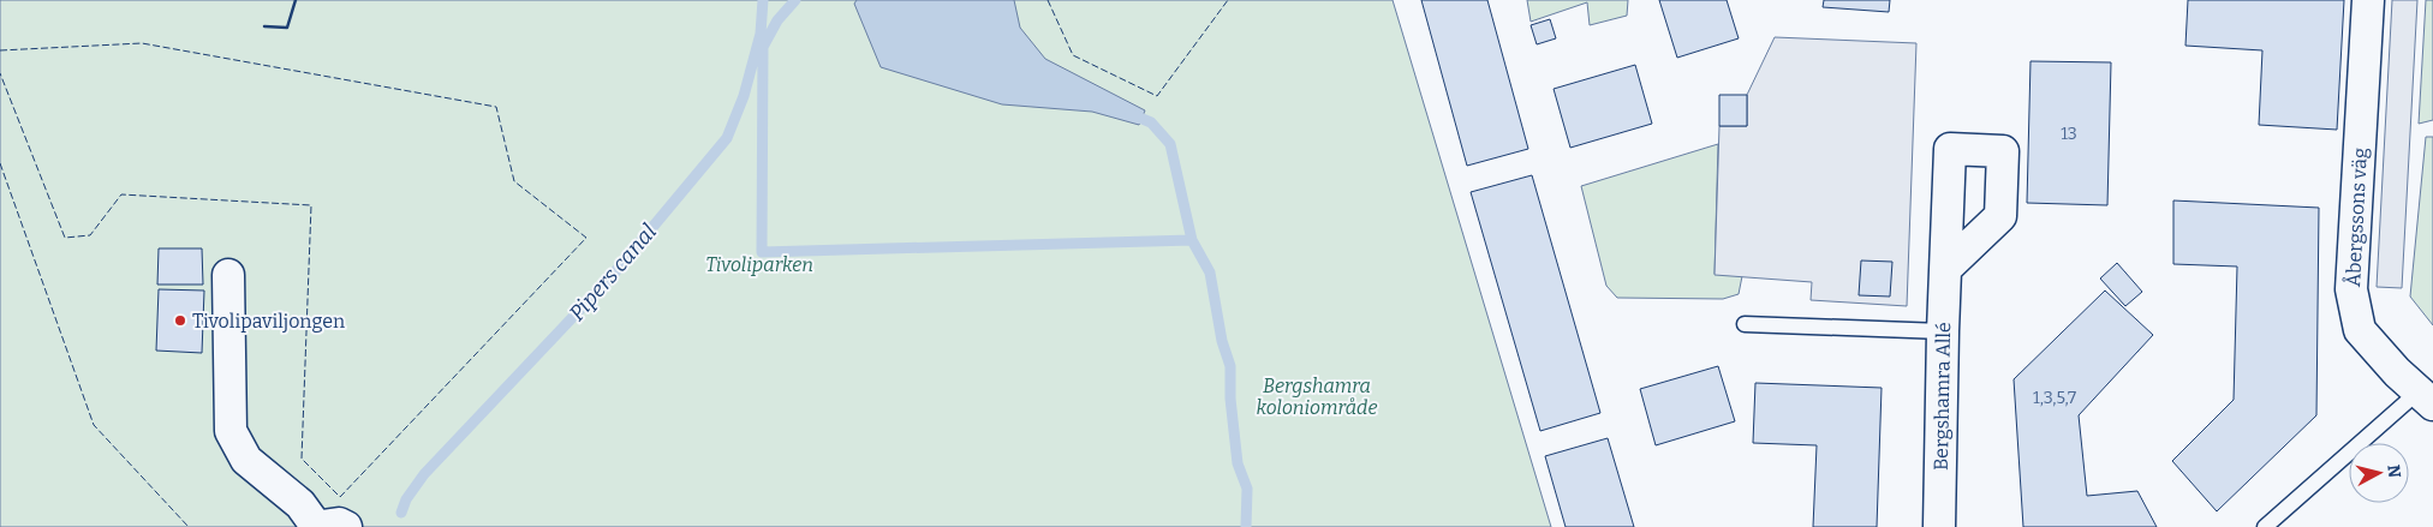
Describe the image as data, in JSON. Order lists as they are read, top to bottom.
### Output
{
  "streets": {
    "street": ["Åbergssons väg", "Bergshamra Allé"]
  },
  "water": ["Pipers canal"],
  "parks": ["Tivoliparken", "Bergshamra koloniområde"],
  "places": ["Tivolipaviljongen"],
  "house_numbers": ["13", "1,3,5,7"],
  "north": "right"
}
